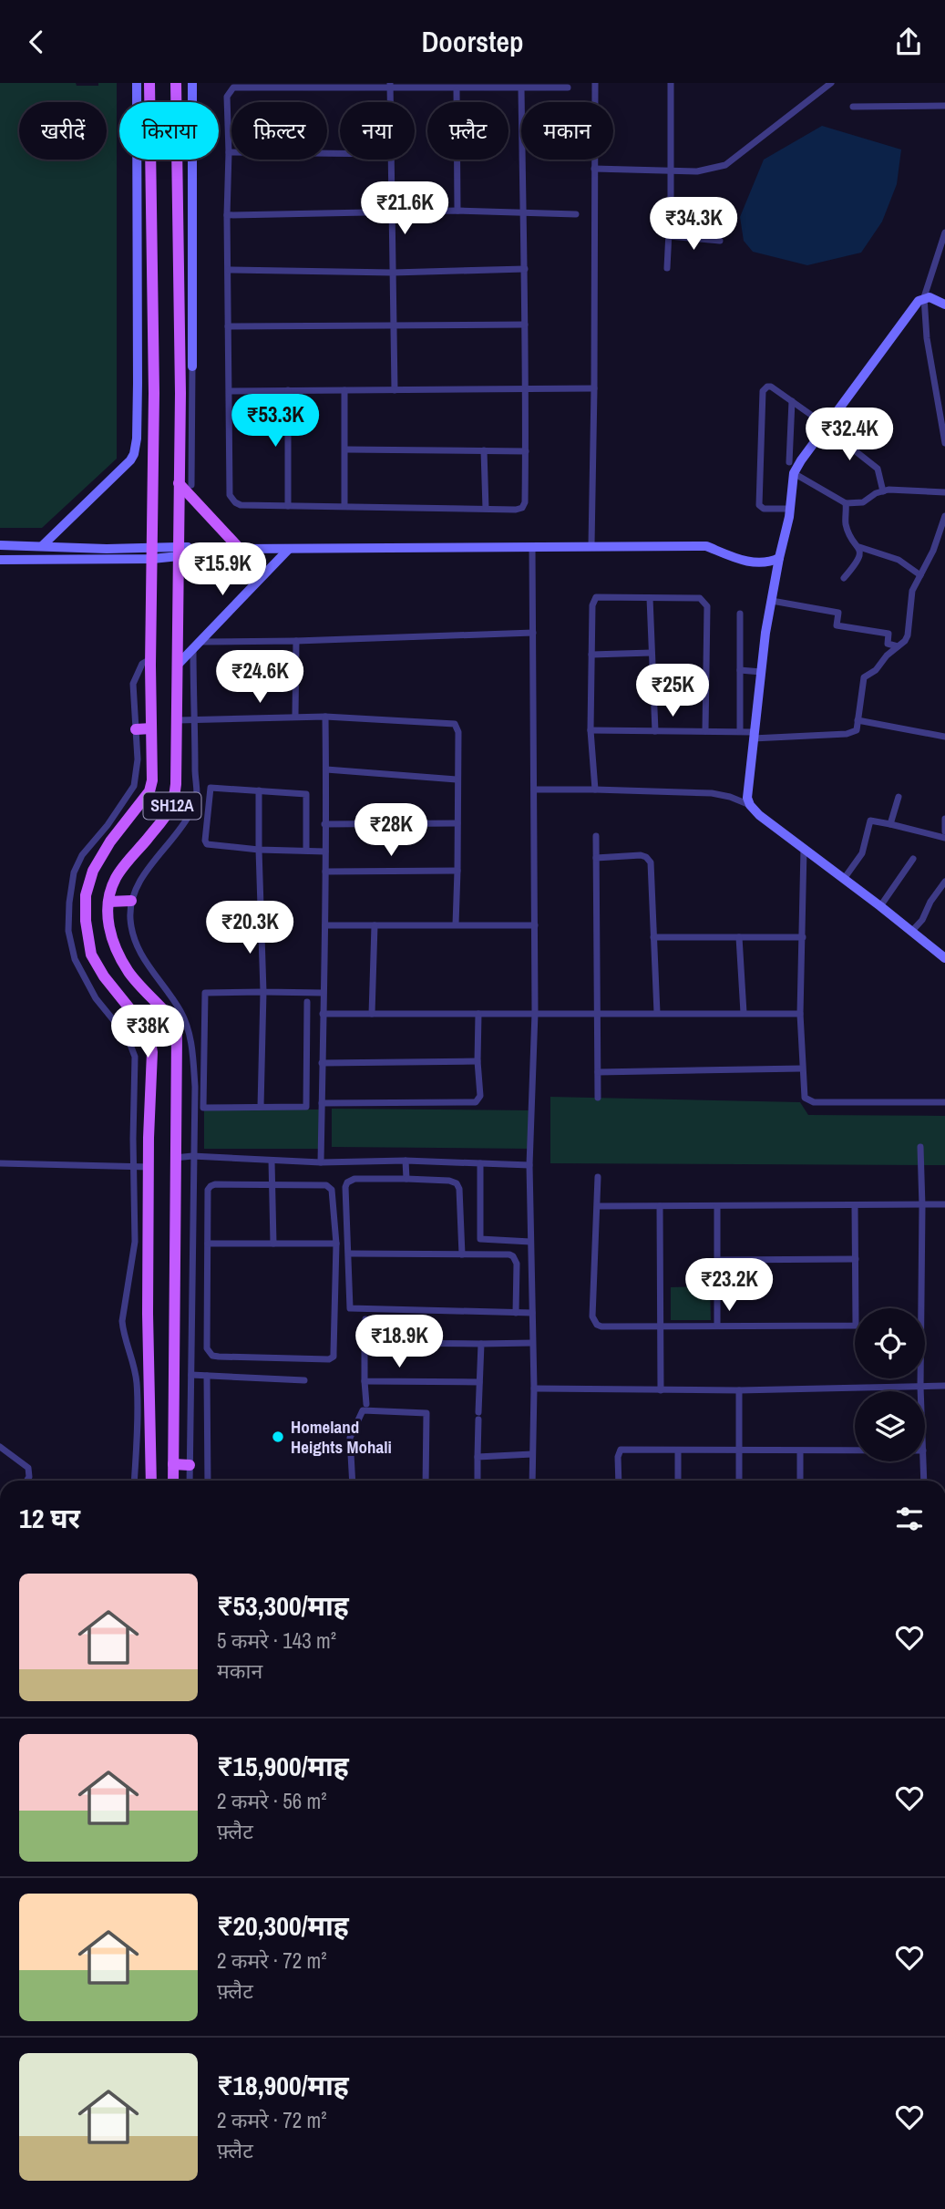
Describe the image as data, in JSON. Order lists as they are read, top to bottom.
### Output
{
  "streets": {
    "main road": ["SH12A"]
  },
  "places": ["Homeland Heights Mohali"],
  "page": {
    "header": "Doorstep",
    "chip": [
      "खरीदें",
      "किराया",
      "फ़िल्टर",
      "नया",
      "फ़्लैट",
      "मकान"
    ],
    "price": [
      "₹21.6K",
      "₹34.3K",
      "₹53.3K",
      "₹32.4K",
      "₹15.9K",
      "₹24.6K",
      "₹25K",
      "₹28K",
      "₹20.3K",
      "₹38K",
      "₹23.2K",
      "₹18.9K"
    ],
    "heading": "12 घर",
    "list": [
      {
        "name": "₹53,300/माह",
        "note": "5 कमरे · 143 m² · मकान"
      },
      {
        "name": "₹15,900/माह",
        "note": "2 कमरे · 56 m² · फ़्लैट"
      },
      {
        "name": "₹20,300/माह",
        "note": "2 कमरे · 72 m² · फ़्लैट"
      },
      {
        "name": "₹18,900/माह",
        "note": "2 कमरे · 72 m² · फ़्लैट"
      }
    ]
  }
}
